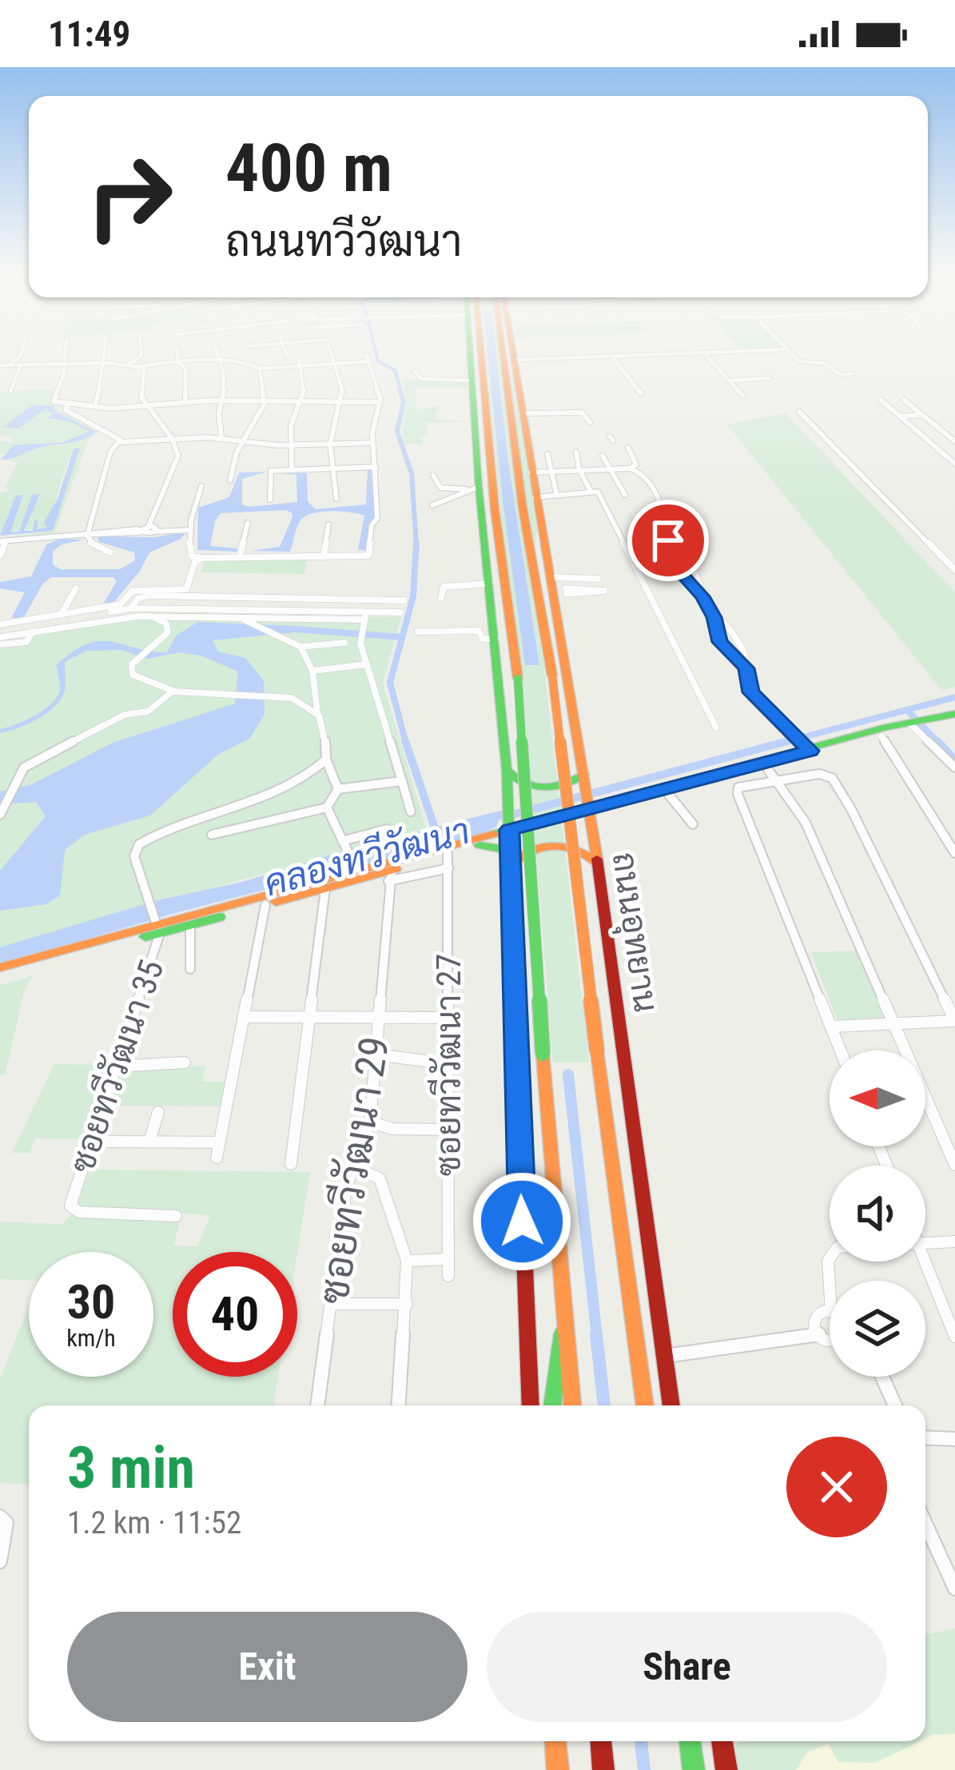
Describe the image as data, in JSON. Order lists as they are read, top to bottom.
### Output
{
  "streets": {
    "main road": ["ถนนอุทยาน"],
    "street": ["ซอยทวีวัฒนา 27", "ซอยทวีวัฒนา 35", "ซอยทวีวัฒนา 29"]
  },
  "water": ["คลองทวีวัฒนา"],
  "north": "left",
  "page": {
    "status": "11:49",
    "turn": ["400 m", "ถนนทวีวัฒนา"],
    "speed": "30 km/h",
    "limit": "40",
    "heading": ["3 min", "1.2 km · 11:52"],
    "buttons": ["Exit", "Share"]
  }
}
